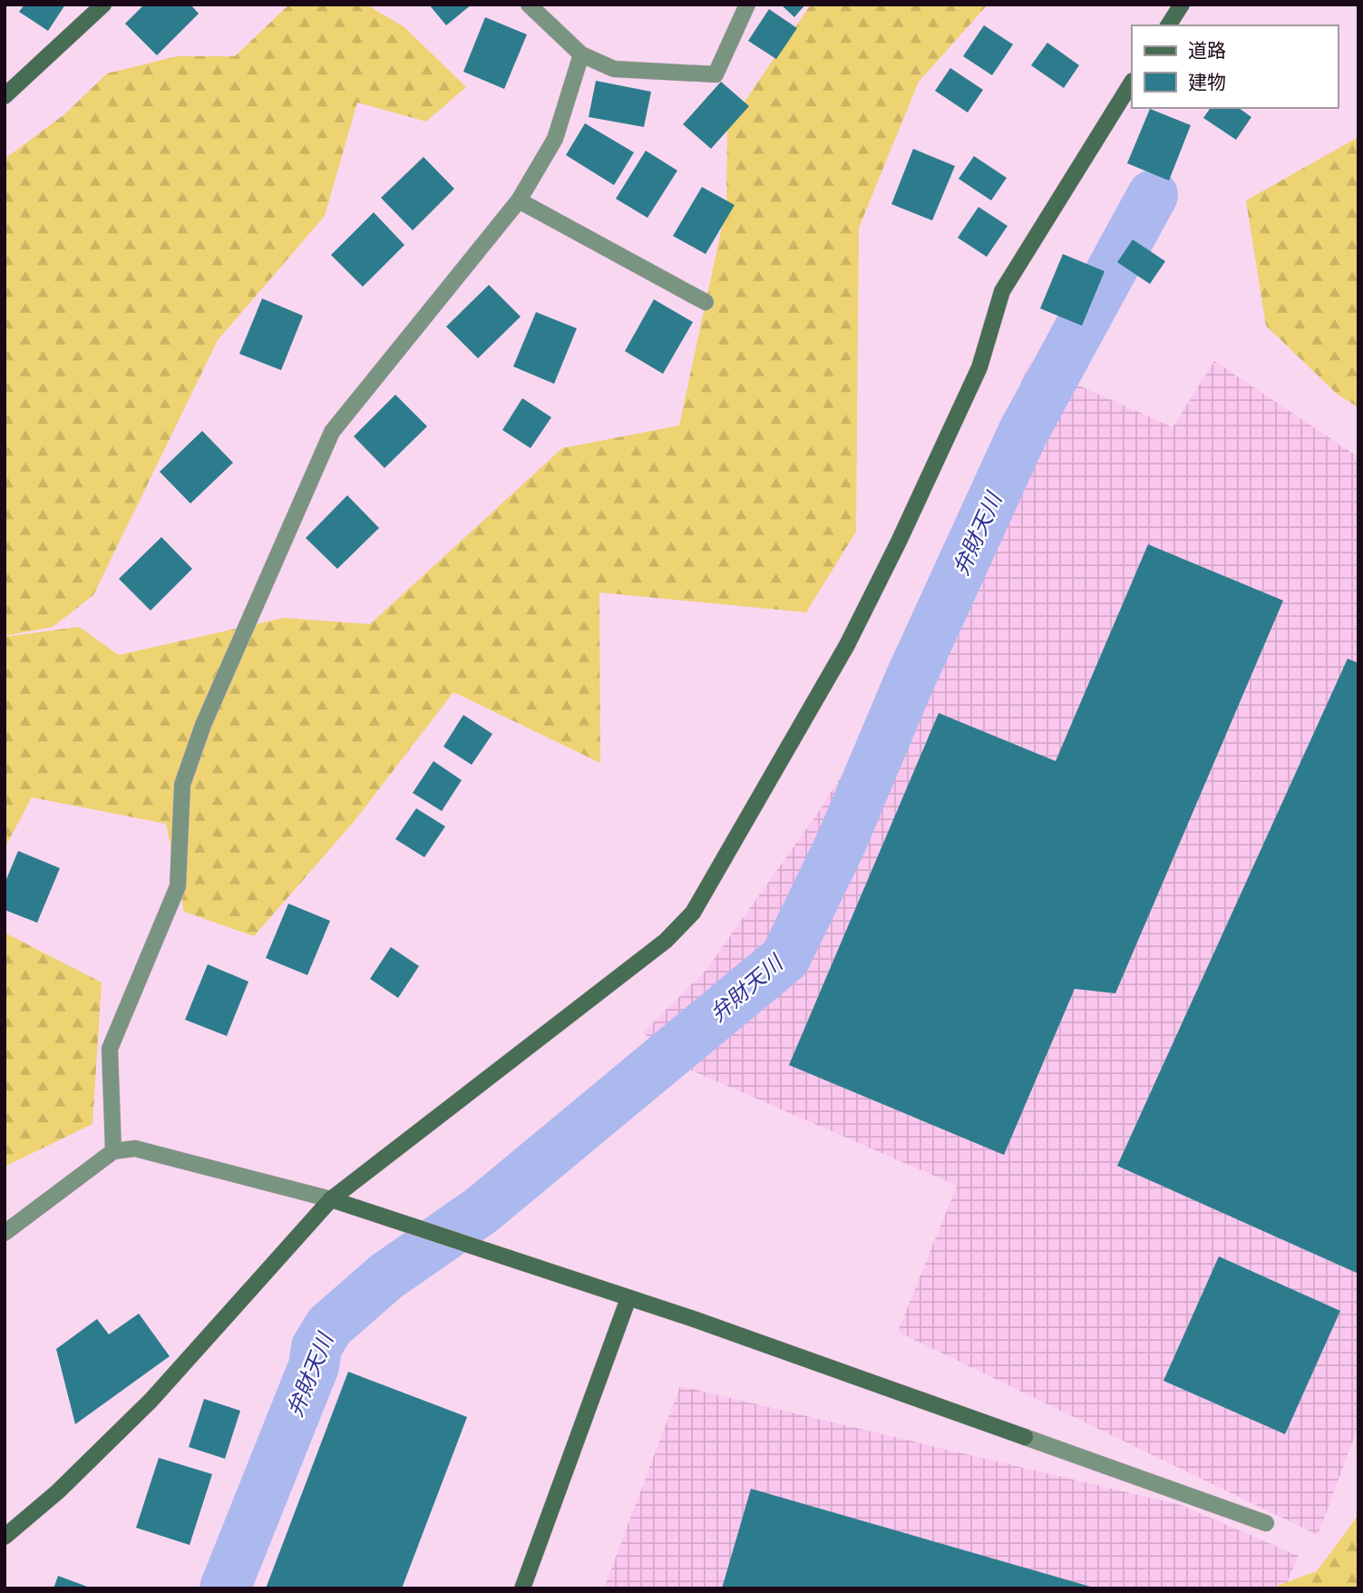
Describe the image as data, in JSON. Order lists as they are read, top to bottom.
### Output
{
  "water": ["弁財天川"],
  "legend": ["道路", "建物"]
}
